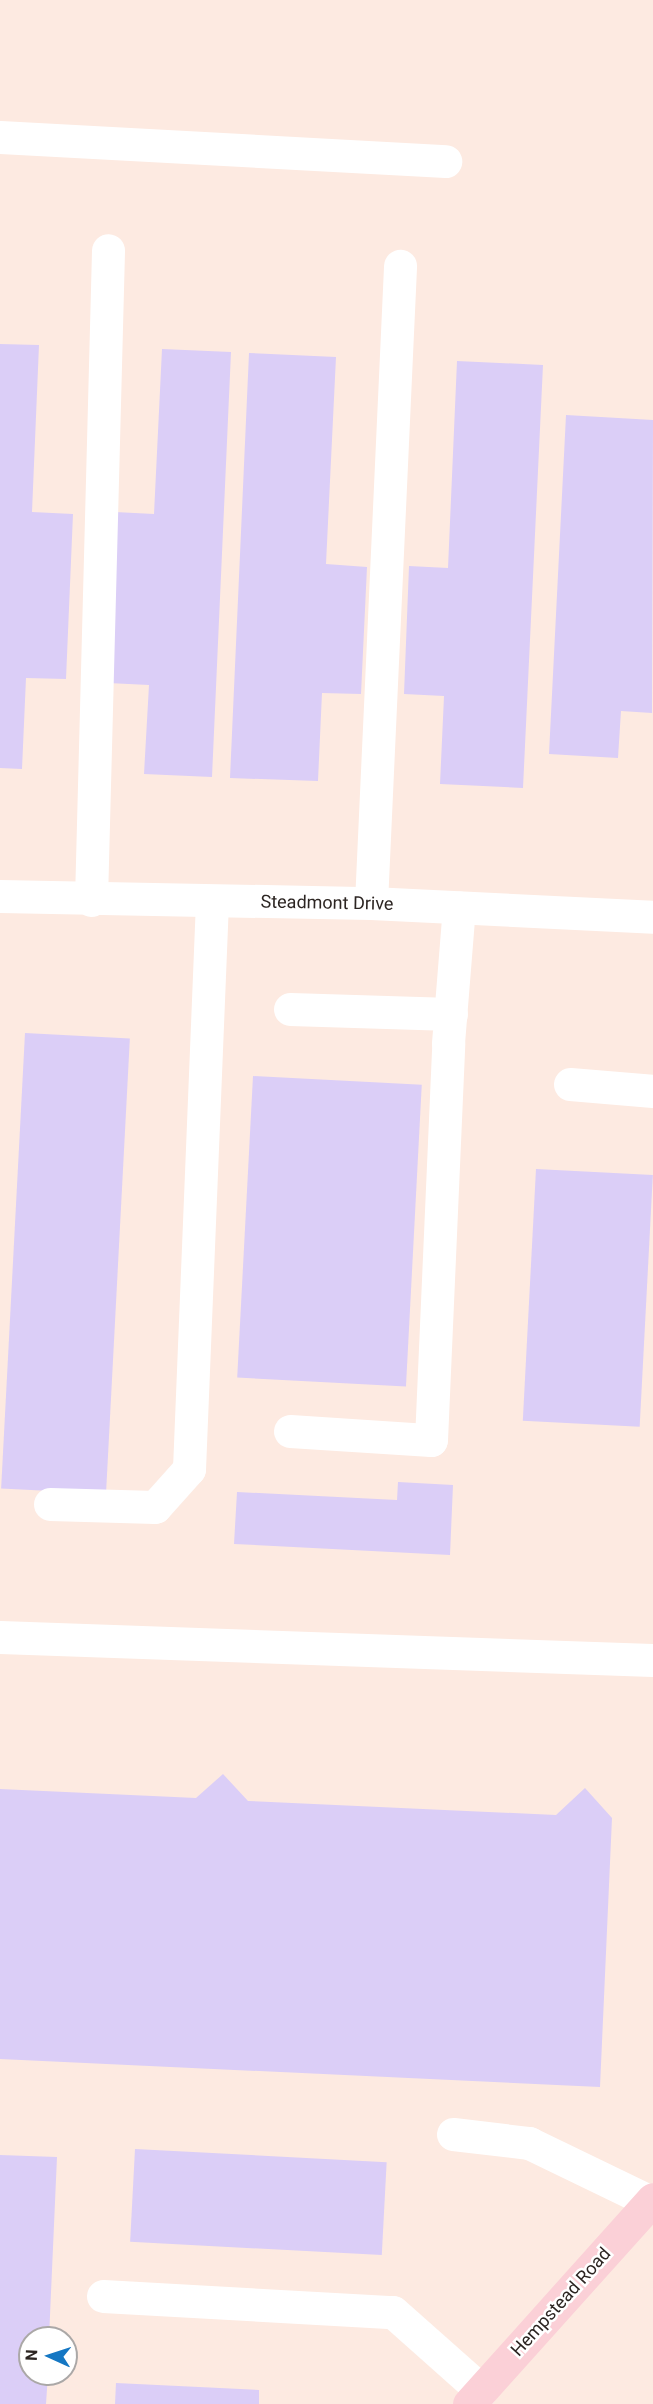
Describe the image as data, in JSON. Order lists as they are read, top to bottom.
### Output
{
  "streets": {
    "main road": ["Hempstead Road"],
    "street": ["Steadmont Drive"]
  },
  "north": "left"
}
